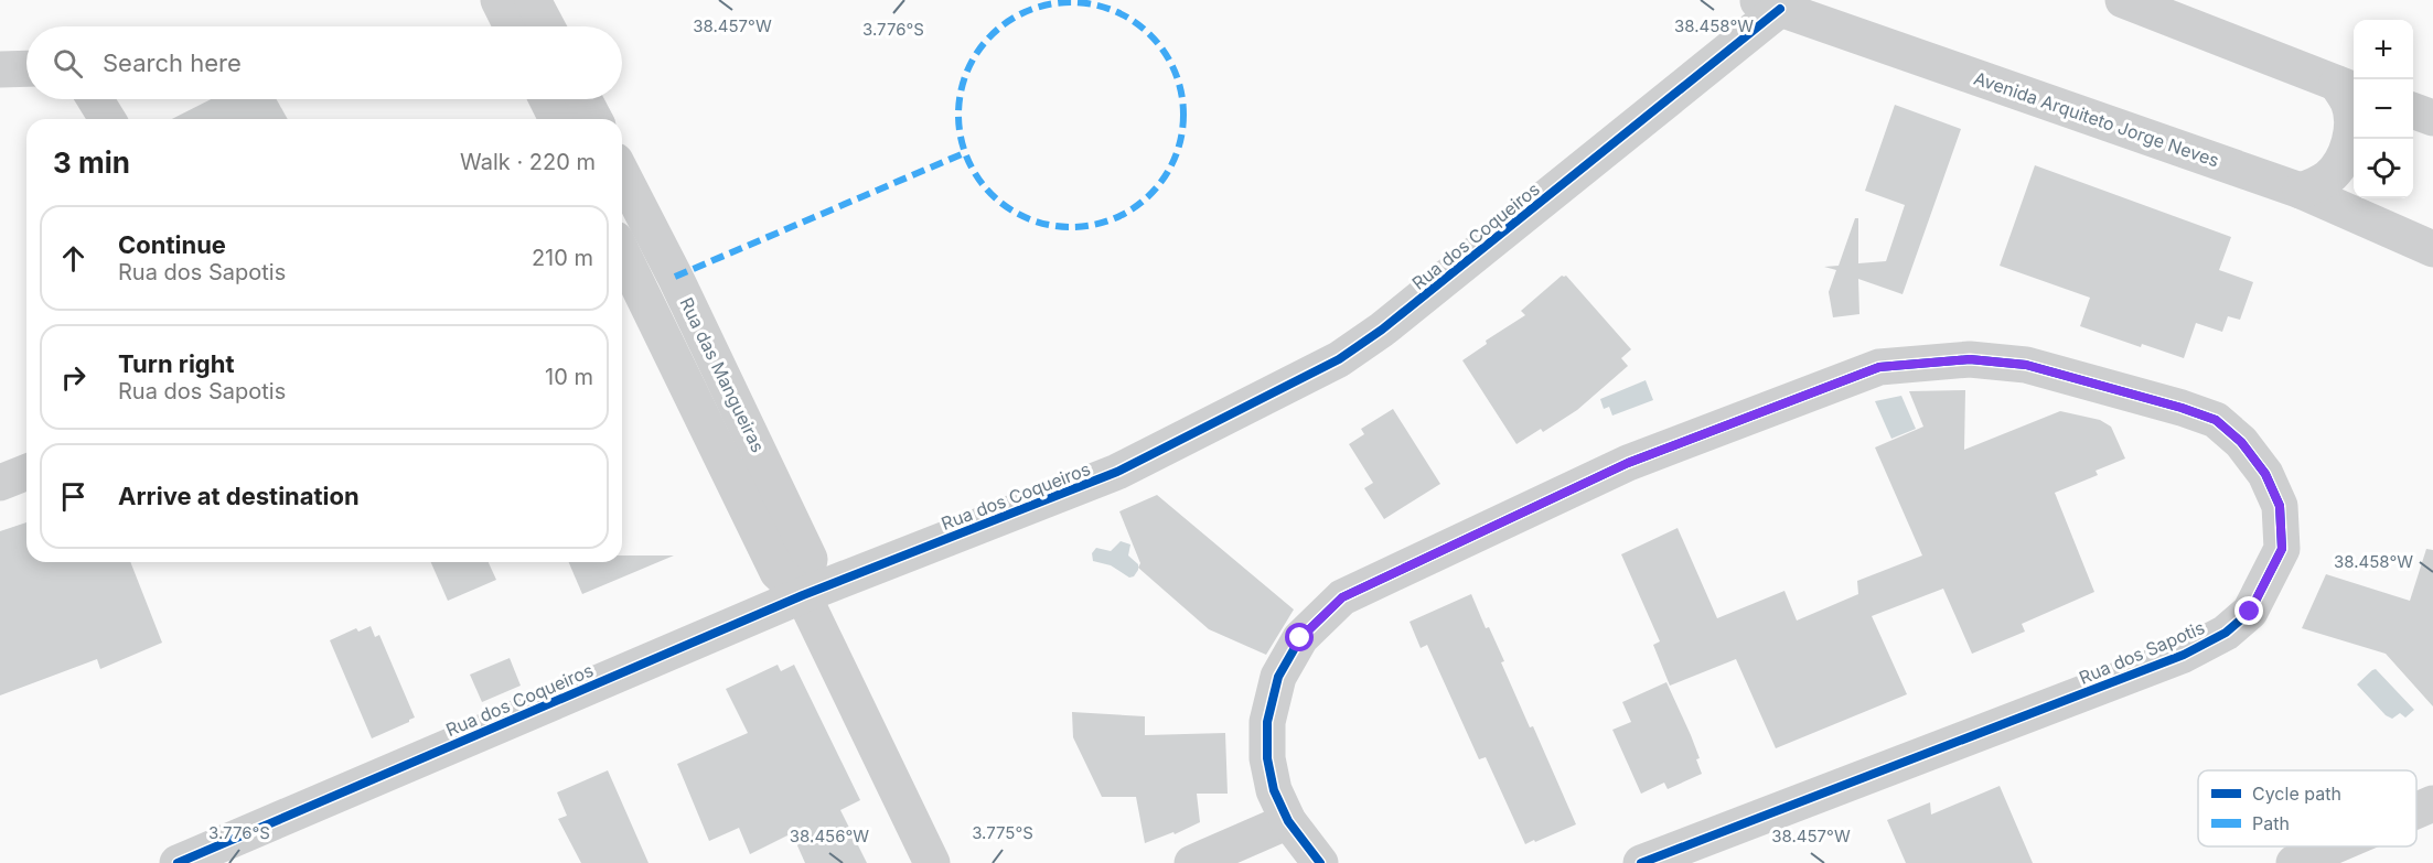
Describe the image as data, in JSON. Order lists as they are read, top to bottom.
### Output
{
  "streets": {
    "street": [
      "Avenida Arquiteto Jorge Neves",
      "Rua dos Coqueiros",
      "Rua das Mangueiras",
      "Rua dos Sapotis"
    ]
  },
  "crossings": [
    ["Avenida Arquiteto Jorge Neves", "Rua dos Coqueiros"],
    ["Rua dos Coqueiros", "Rua das Mangueiras"]
  ],
  "legend": ["Cycle path", "Path"],
  "page": {
    "map_buttons": ["+", "−"],
    "search": "Search here",
    "heading": ["3 min", "Walk · 220 m"],
    "list": [
      ["Continue", "Rua dos Sapotis", "210 m"],
      ["Turn right", "Rua dos Sapotis", "10 m"],
      "Arrive at destination"
    ]
  },
  "coordinates": [
    "38.457°W",
    "38.458°W",
    "3.776°S",
    "3.775°S",
    "38.456°W"
  ]
}
